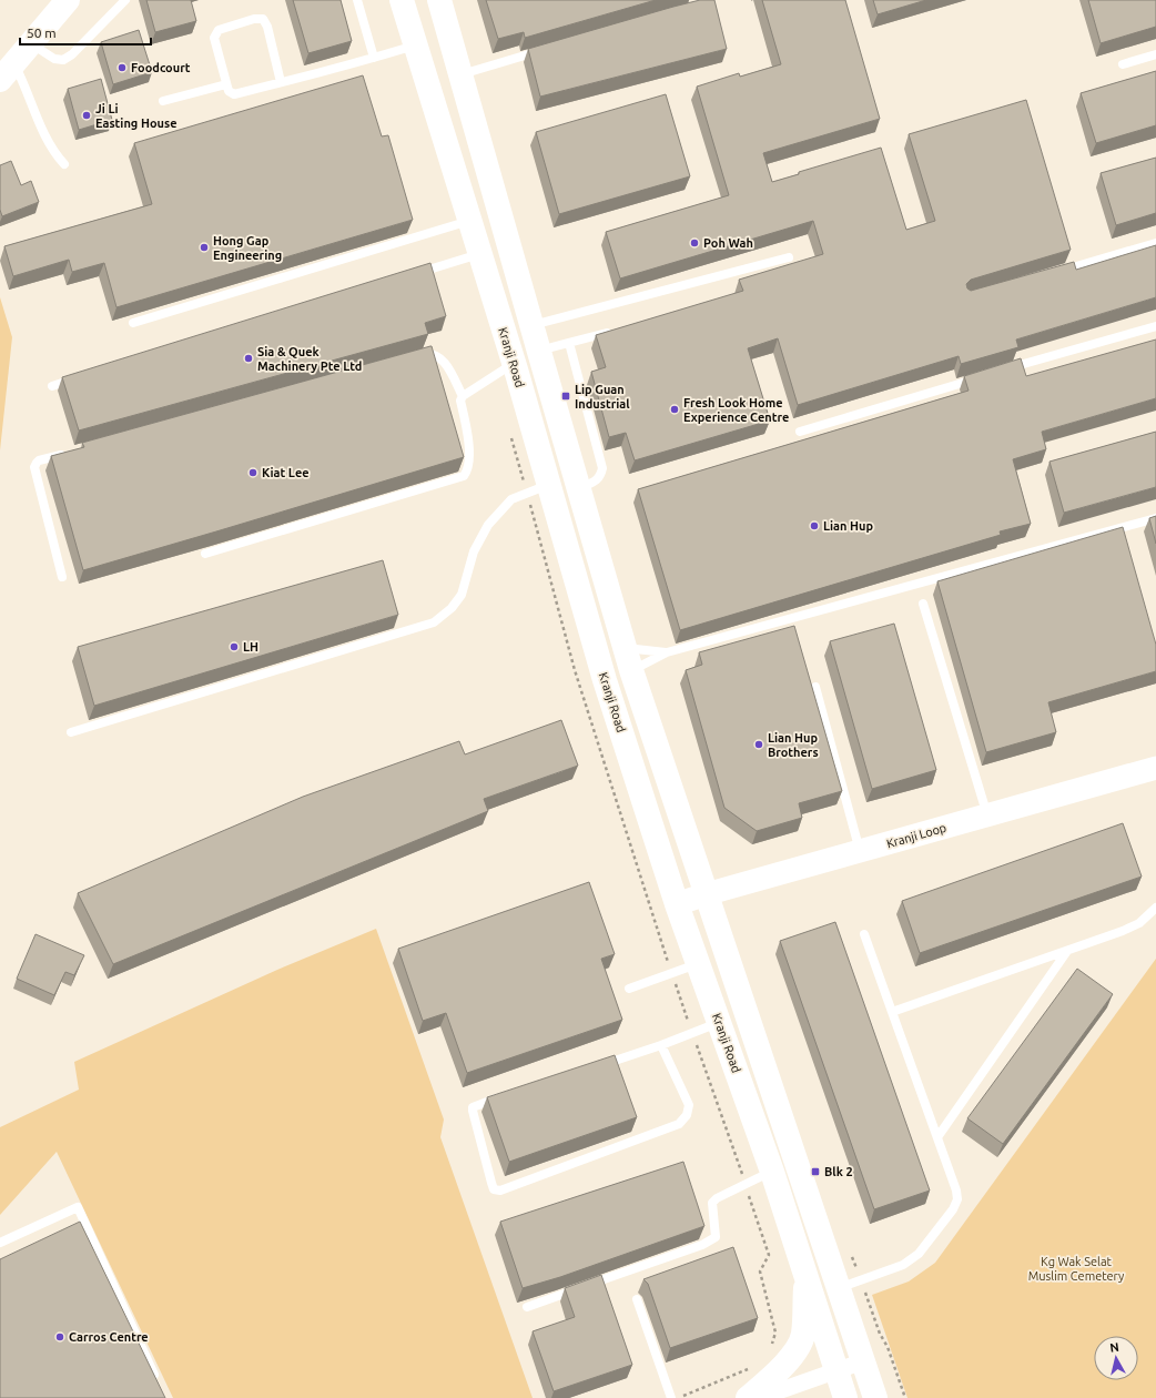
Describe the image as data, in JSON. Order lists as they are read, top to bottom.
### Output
{
  "streets": {
    "main road": ["Kranji Road"],
    "street": ["Kranji Loop"]
  },
  "crossings": [
    ["Kranji Road", "Kranji Loop"]
  ],
  "parks": ["Kg Wak Selat Muslim Cemetery"],
  "places": {
    "other": [
      "Foodcourt",
      "Ji Li Easting House",
      "Poh Wah",
      "Hong Gap Engineering",
      "Sia & Quek Machinery Pte Ltd",
      "Fresh Look Home Experience Centre",
      "Kiat Lee",
      "Lian Hup",
      "LH",
      "Lian Hup Brothers",
      "Carros Centre"
    ],
    "transit": ["Lip Guan Industrial", "Blk 2"]
  },
  "scale_bar": "50 m",
  "north": "top"
}
